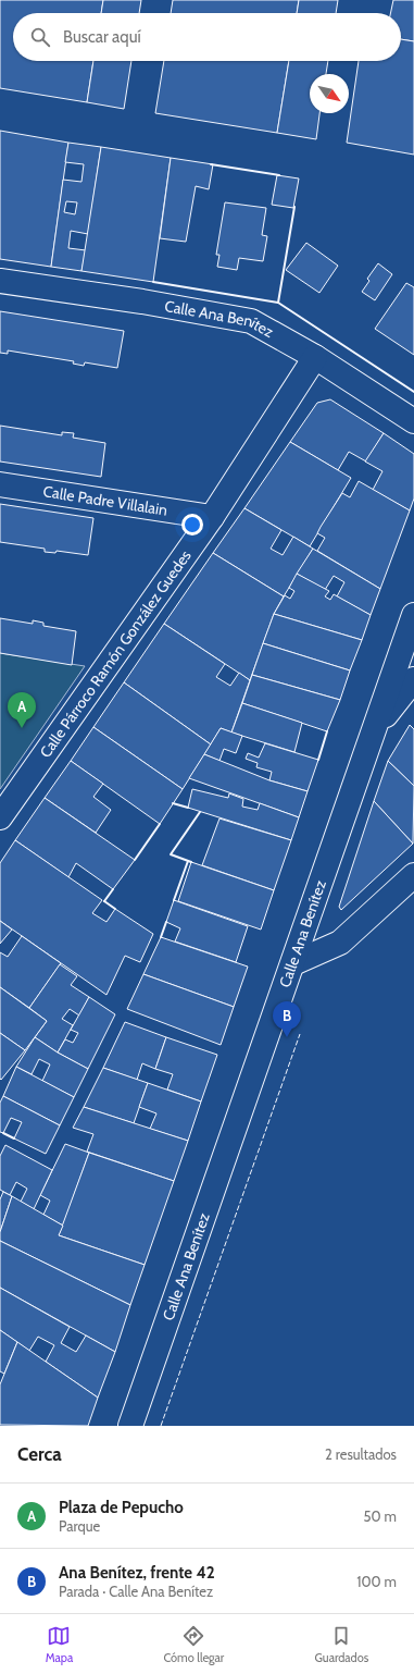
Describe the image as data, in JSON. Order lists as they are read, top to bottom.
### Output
{
  "streets": {
    "street": ["Calle Ana Benítez", "Calle Padre Villalain", "Calle Párroco Ramón González Guedes"]
  },
  "crossings": [
    ["Calle Ana Benítez", "Calle Párroco Ramón González Guedes"],
    ["Calle Padre Villalain", "Calle Párroco Ramón González Guedes"]
  ],
  "north": "bottom right",
  "page": {
    "search": "Buscar aquí",
    "pins": ["A", "B"],
    "heading": ["Cerca", "2 resultados"],
    "list": [
      {
        "mark": "A",
        "name": "Plaza de Pepucho",
        "note": "Parque",
        "value": "50 m"
      },
      {
        "mark": "B",
        "name": "Ana Benítez, frente 42",
        "note": "Parada · Calle Ana Benítez",
        "value": "100 m"
      }
    ],
    "nav": ["Mapa", "Cómo llegar", "Guardados"]
  }
}
